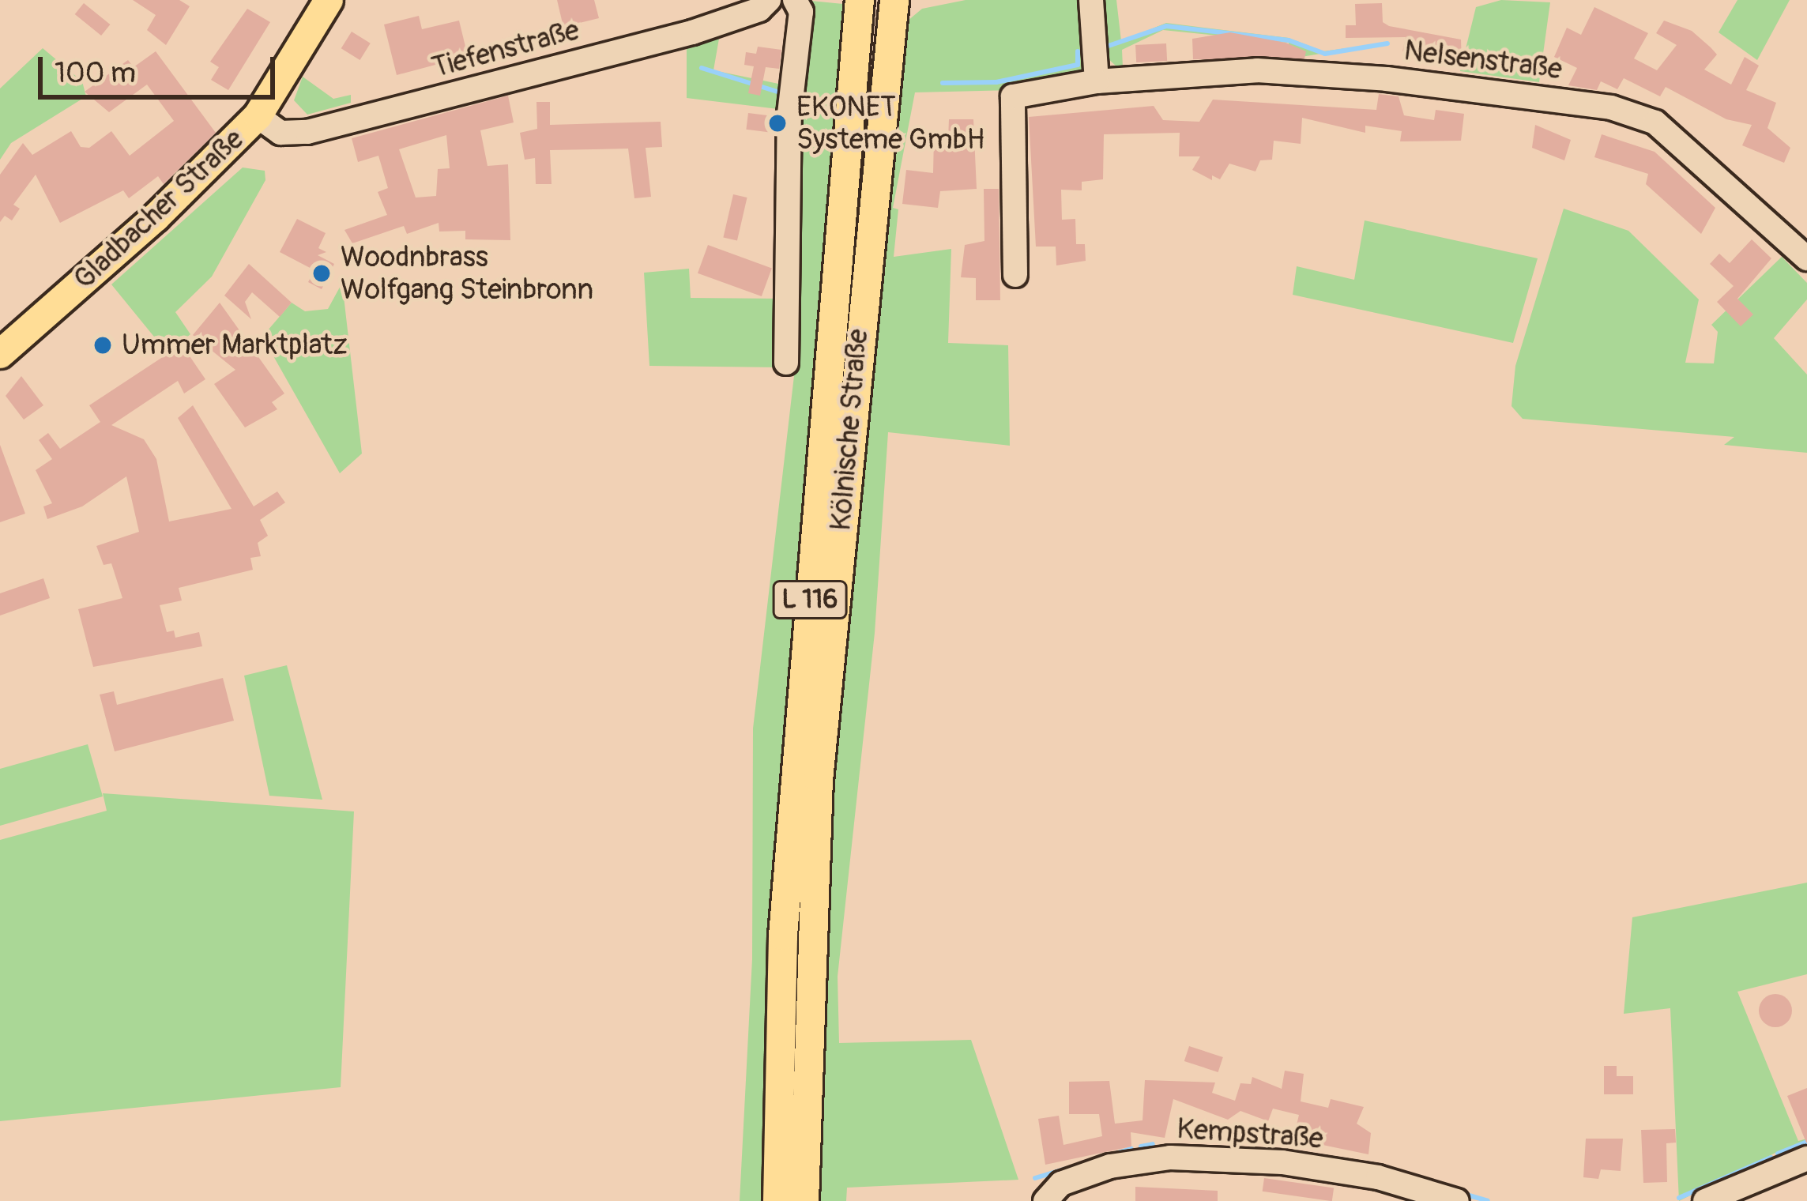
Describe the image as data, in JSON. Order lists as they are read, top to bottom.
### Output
{
  "streets": {
    "main road": ["Gladbacher Straße", "Kölnische Straße", "L 116"],
    "street": ["Tiefenstraße", "Nelsenstraße", "Kempstraße"]
  },
  "crossings": [
    ["Tiefenstraße", "Gladbacher Straße"]
  ],
  "places": ["EKONET Systeme GmbH", "Woodnbrass Wolfgang Steinbronn", "Ummer Marktplatz"],
  "scale_bar": "100 m"
}
